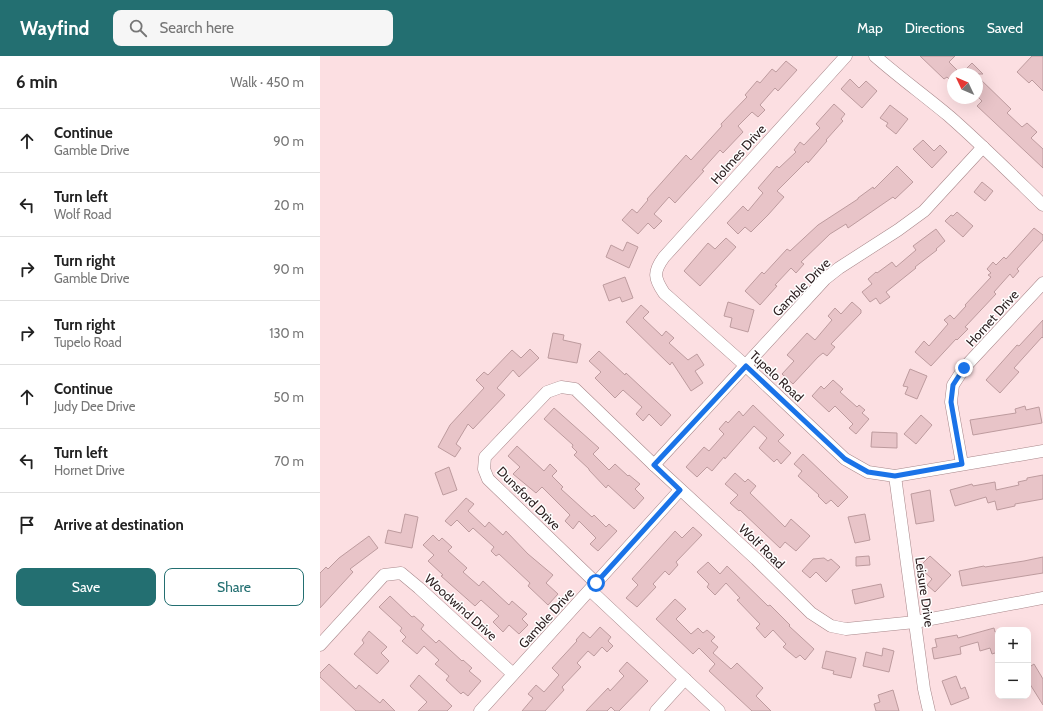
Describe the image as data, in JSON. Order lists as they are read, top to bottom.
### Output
{
  "streets": {
    "street": [
      "Holmes Drive",
      "Gamble Drive",
      "Hornet Drive",
      "Tupelo Road",
      "Dunsford Drive",
      "Wolf Road",
      "Leisure Drive",
      "Woodwind Drive"
    ]
  },
  "crossings": [
    ["Holmes Drive", "Tupelo Road"],
    ["Gamble Drive", "Tupelo Road"],
    ["Gamble Drive", "Dunsford Drive"],
    ["Gamble Drive", "Wolf Road"],
    ["Gamble Drive", "Woodwind Drive"],
    ["Hornet Drive", "Tupelo Road"],
    ["Tupelo Road", "Leisure Drive"],
    ["Dunsford Drive", "Wolf Road"],
    ["Wolf Road", "Leisure Drive"]
  ],
  "north": "top left",
  "page": {
    "header": "Wayfind",
    "search": "Search here",
    "nav": ["Map", "Directions", "Saved"],
    "heading": ["6 min", "Walk · 450 m"],
    "list": [
      ["Continue", "Gamble Drive", "90 m"],
      ["Turn left", "Wolf Road", "20 m"],
      ["Turn right", "Gamble Drive", "90 m"],
      ["Turn right", "Tupelo Road", "130 m"],
      ["Continue", "Judy Dee Drive", "50 m"],
      ["Turn left", "Hornet Drive", "70 m"],
      "Arrive at destination"
    ],
    "buttons": ["Save", "Share"],
    "map_buttons": ["+", "−"]
  }
}
